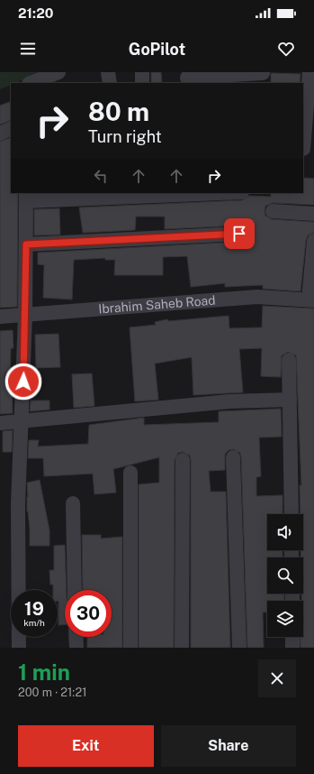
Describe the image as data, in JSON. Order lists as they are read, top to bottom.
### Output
{
  "streets": {
    "street": ["Ibrahim Saheb Road"]
  },
  "page": {
    "status": "21:20",
    "header": "GoPilot",
    "turn": ["80 m", "Turn right"],
    "speed": "19 km/h",
    "limit": "30",
    "heading": ["1 min", "200 m · 21:21"],
    "buttons": ["Exit", "Share"]
  }
}
